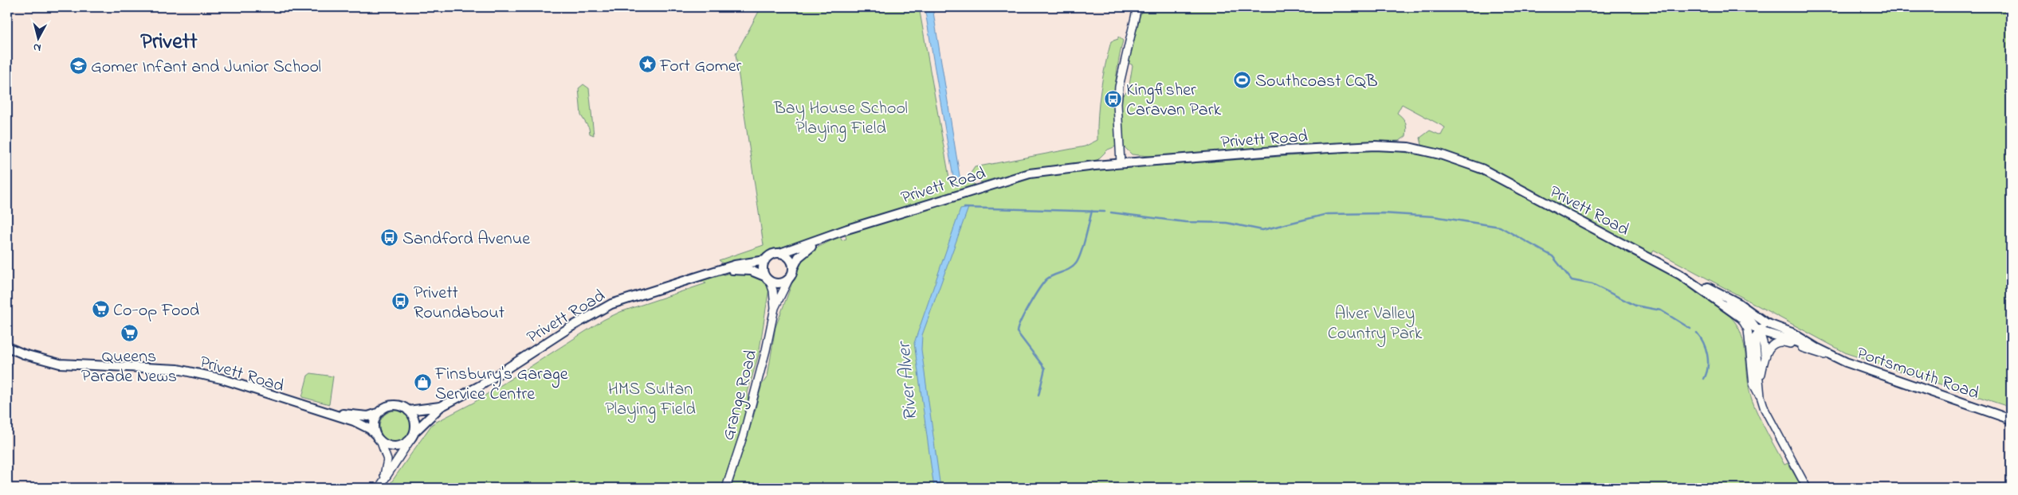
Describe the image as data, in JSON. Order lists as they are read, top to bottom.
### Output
{
  "streets": {
    "main road": ["Privett Road", "Portsmouth Road"],
    "street": ["Grange Road"]
  },
  "crossings": [
    ["Privett Road", "Portsmouth Road"],
    ["Privett Road", "Grange Road"]
  ],
  "districts": ["Privett"],
  "water": ["River Alver"],
  "parks": ["Bay House School Playing Field", "Alver Valley Country Park", "HMS Sultan Playing Field"],
  "places": {
    "place": ["Fort Gomer"],
    "school or university": ["Gomer Infant and Junior School"],
    "sports": ["Southcoast CQB"],
    "bus stop": ["Kingfisher Caravan Park", "Sandford Avenue", "Privett Roundabout"],
    "supermarket": ["Co-op Food", "Queens Parade News"],
    "shop": ["Finsbury's Garage Service Centre"]
  },
  "north": "bottom"
}
